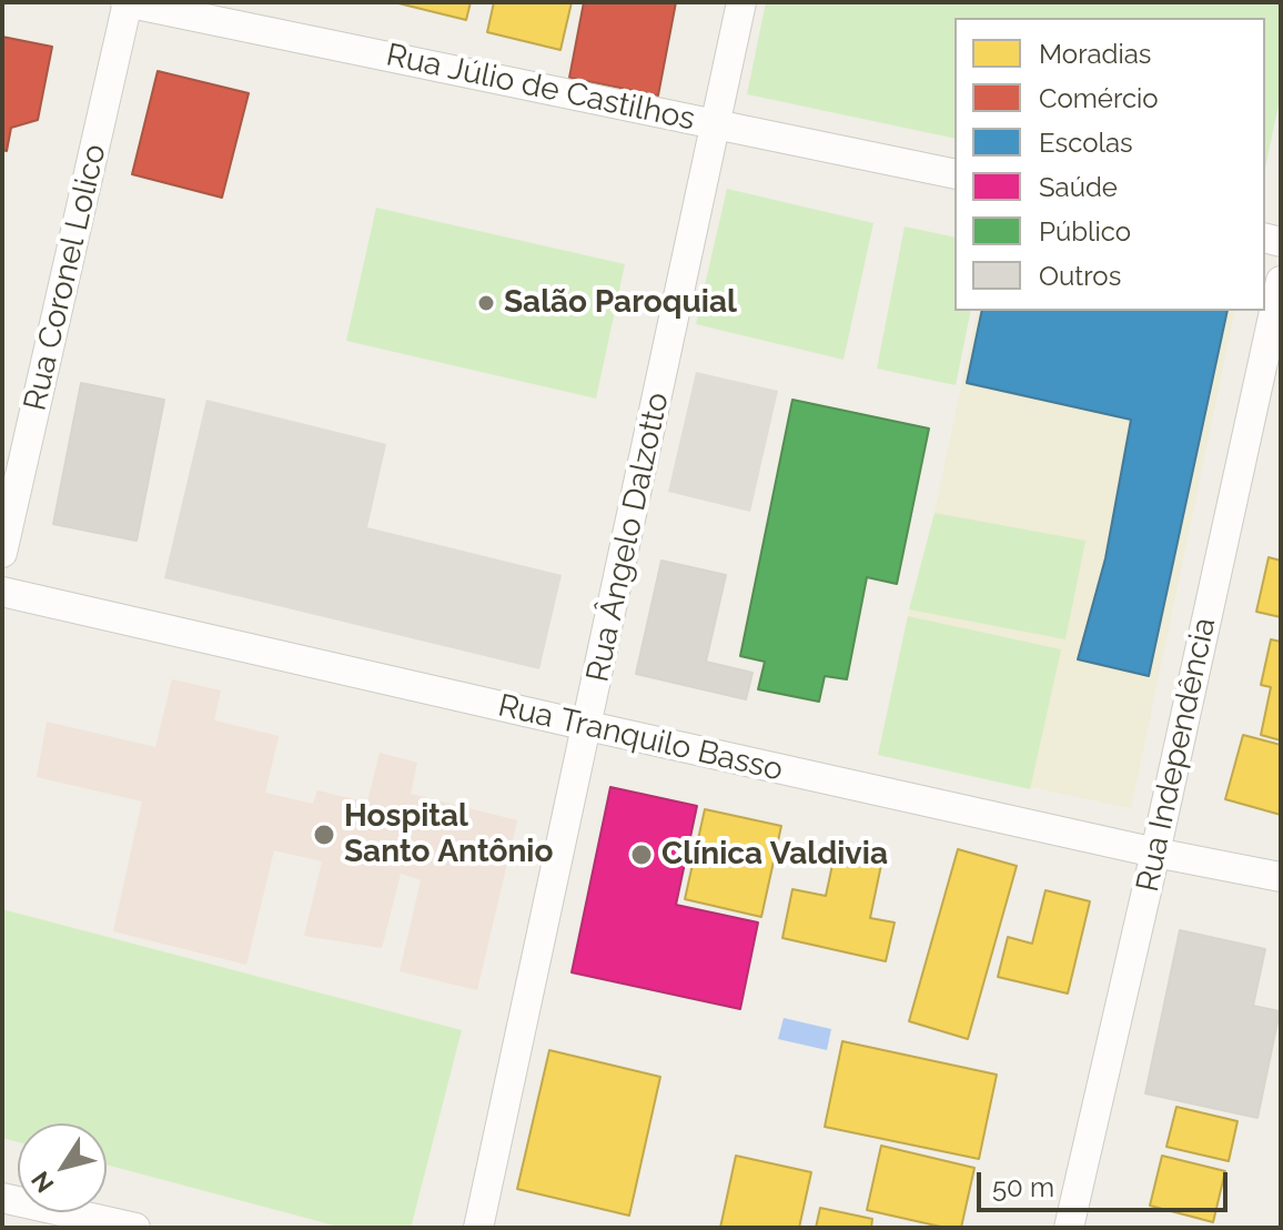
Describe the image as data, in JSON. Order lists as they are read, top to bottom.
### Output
{
  "streets": {
    "street": [
      "Rua Júlio de Castilhos",
      "Rua Coronel Lolico",
      "Rua Ângelo Dalzotto",
      "Rua Tranquilo Basso",
      "Rua Independência"
    ]
  },
  "crossings": [
    ["Rua Júlio de Castilhos", "Rua Coronel Lolico"],
    ["Rua Júlio de Castilhos", "Rua Ângelo Dalzotto"],
    ["Rua Ângelo Dalzotto", "Rua Tranquilo Basso"],
    ["Rua Tranquilo Basso", "Rua Independência"]
  ],
  "places": ["Salão Paroquial", "Hospital Santo Antônio", "Clínica Valdivia"],
  "legend": [
    "Moradias",
    "Comércio",
    "Escolas",
    "Saúde",
    "Público",
    "Outros"
  ],
  "scale_bar": "50 m",
  "north": "bottom left"
}
